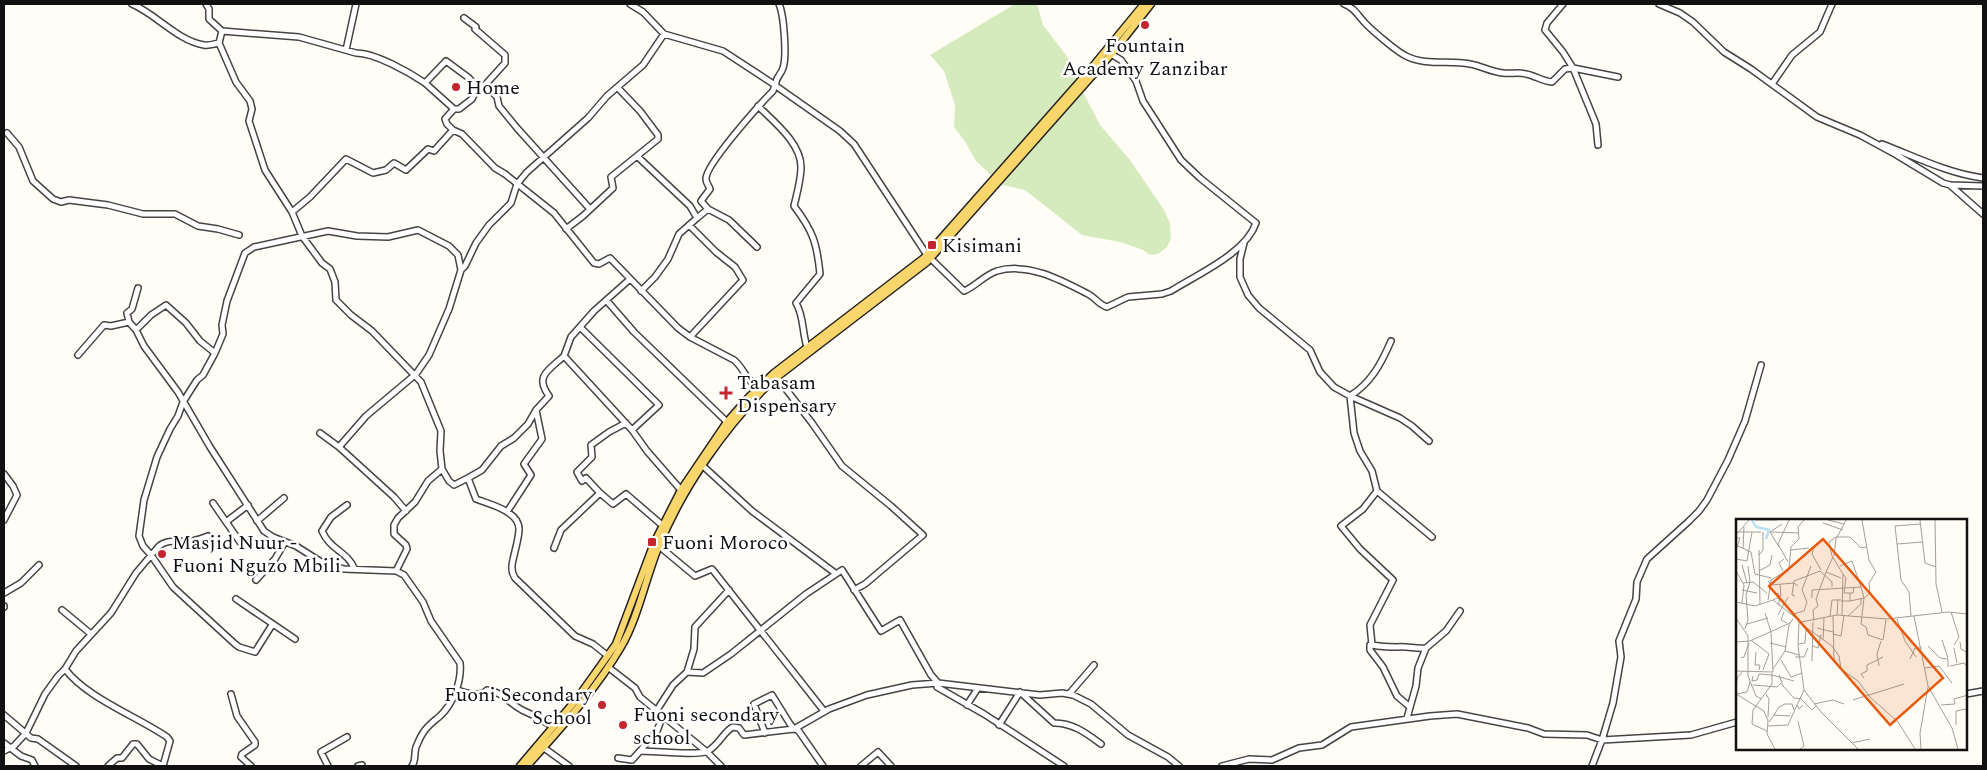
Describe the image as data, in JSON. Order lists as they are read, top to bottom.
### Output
{
  "places": {
    "other": [
      "Fountain Academy Zanzibar",
      "Home",
      "Masjid Nuur - Fuoni Nguzo Mbili",
      "Fuoni Secondary School",
      "Fuoni secondary school"
    ],
    "transit": ["Kisimani", "Fuoni Moroco"],
    "health": ["Tabasam Dispensary"]
  }
}
